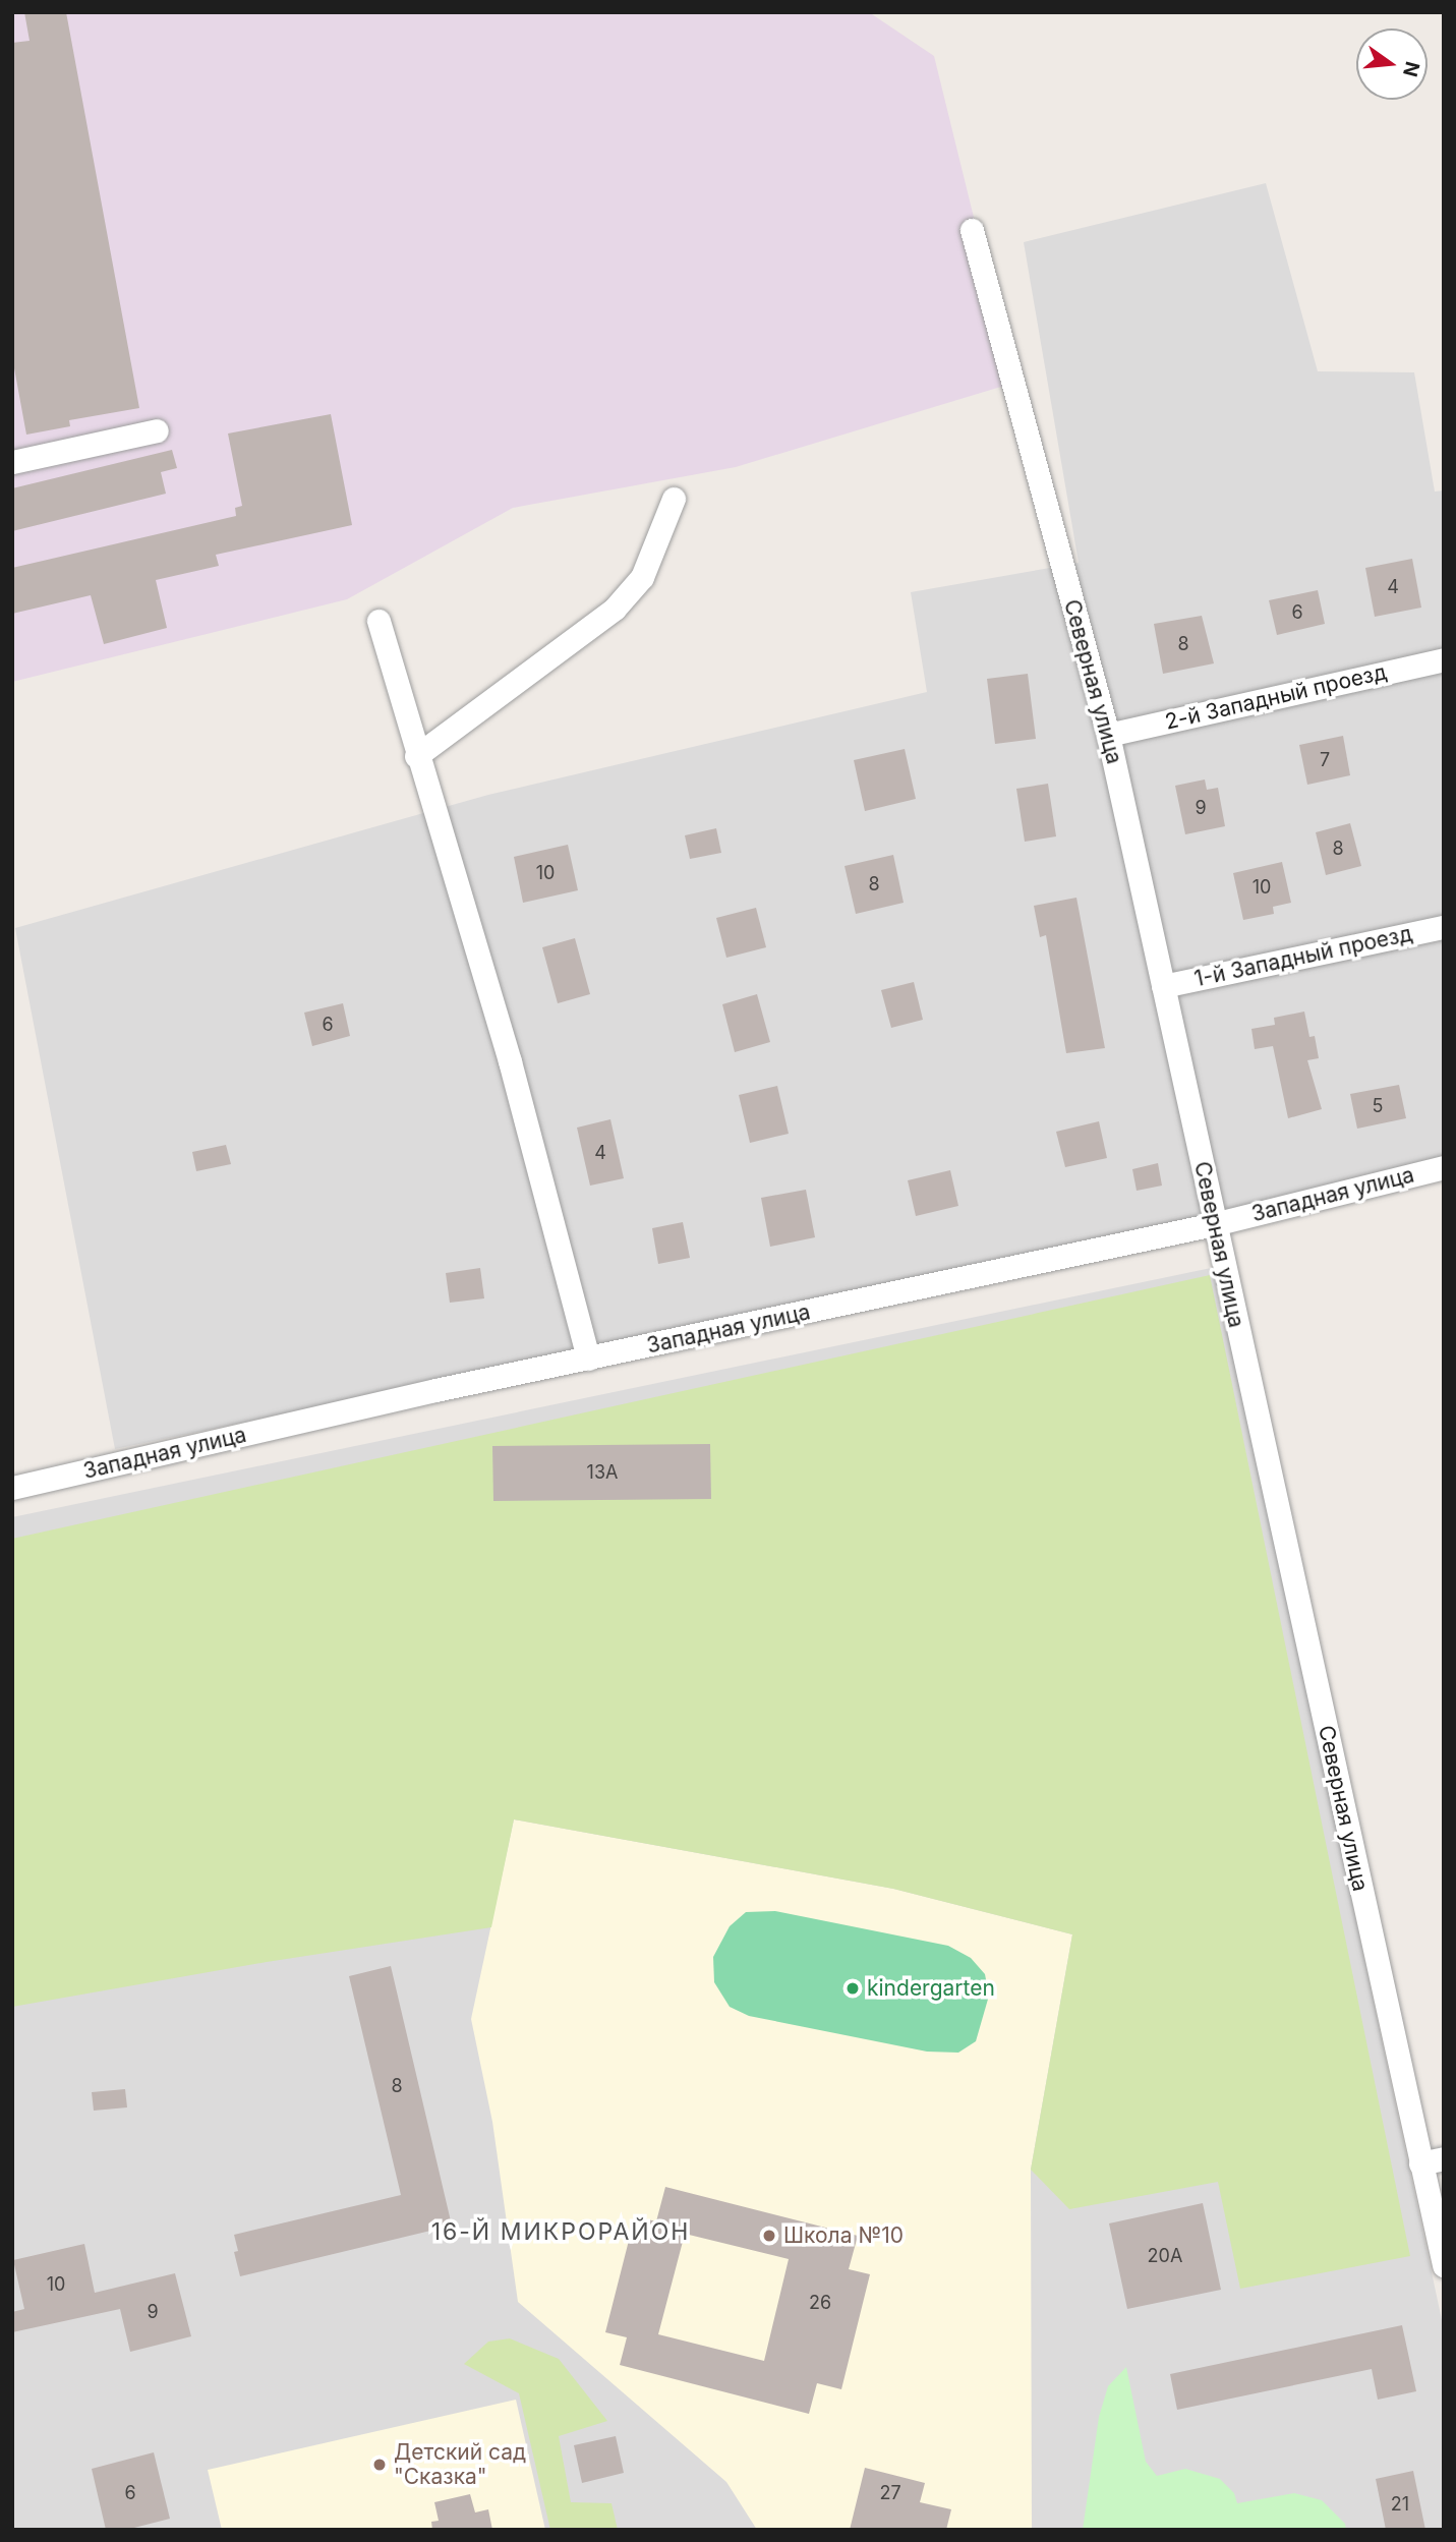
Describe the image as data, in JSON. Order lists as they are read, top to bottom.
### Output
{
  "streets": {
    "street": [
      "Северная улица",
      "2-й Западный проезд",
      "1-й Западный проезд",
      "Западная улица"
    ]
  },
  "crossings": [
    ["Северная улица", "2-й Западный проезд"],
    ["Северная улица", "1-й Западный проезд"],
    ["Северная улица", "Западная улица"]
  ],
  "districts": ["16-Й МИКРОРАЙОН"],
  "places": ["kindergarten", "Школа №10", "Детский сад \"Сказка\""],
  "house_numbers": [
    "4",
    "6",
    "8",
    "7",
    "9",
    "8",
    "10",
    "8",
    "10",
    "6",
    "5",
    "4",
    "13А",
    "8",
    "20А",
    "10",
    "26",
    "9",
    "6",
    "27",
    "21"
  ],
  "north": "right"
}
